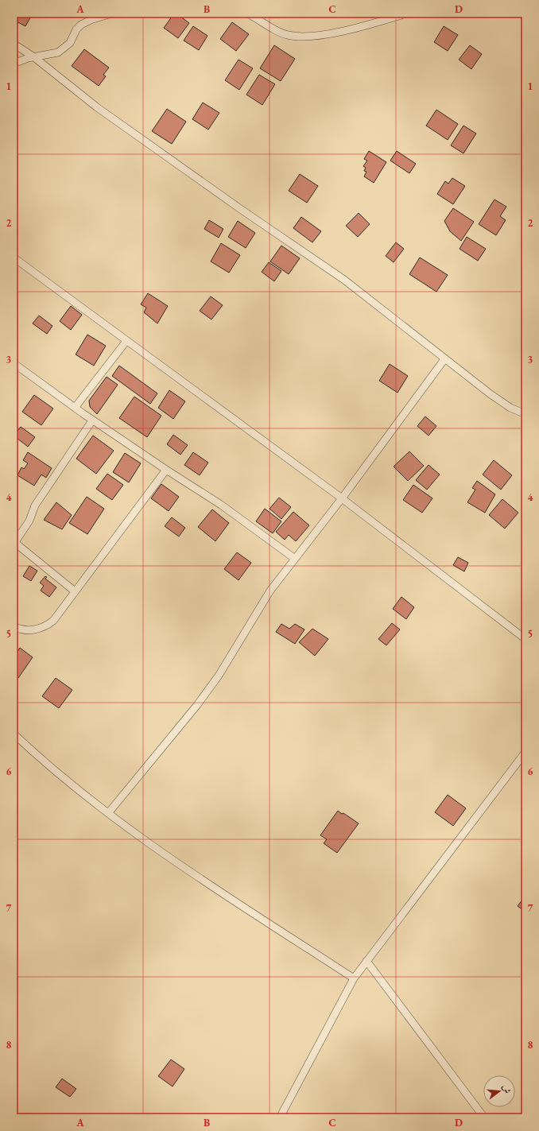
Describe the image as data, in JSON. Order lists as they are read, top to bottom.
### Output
{
  "north": "right",
  "grid": {
    "columns": [
      "A",
      "B",
      "C",
      "D"
    ],
    "rows": [
      "1",
      "2",
      "3",
      "4",
      "5",
      "6",
      "7",
      "8"
    ]
  }
}
